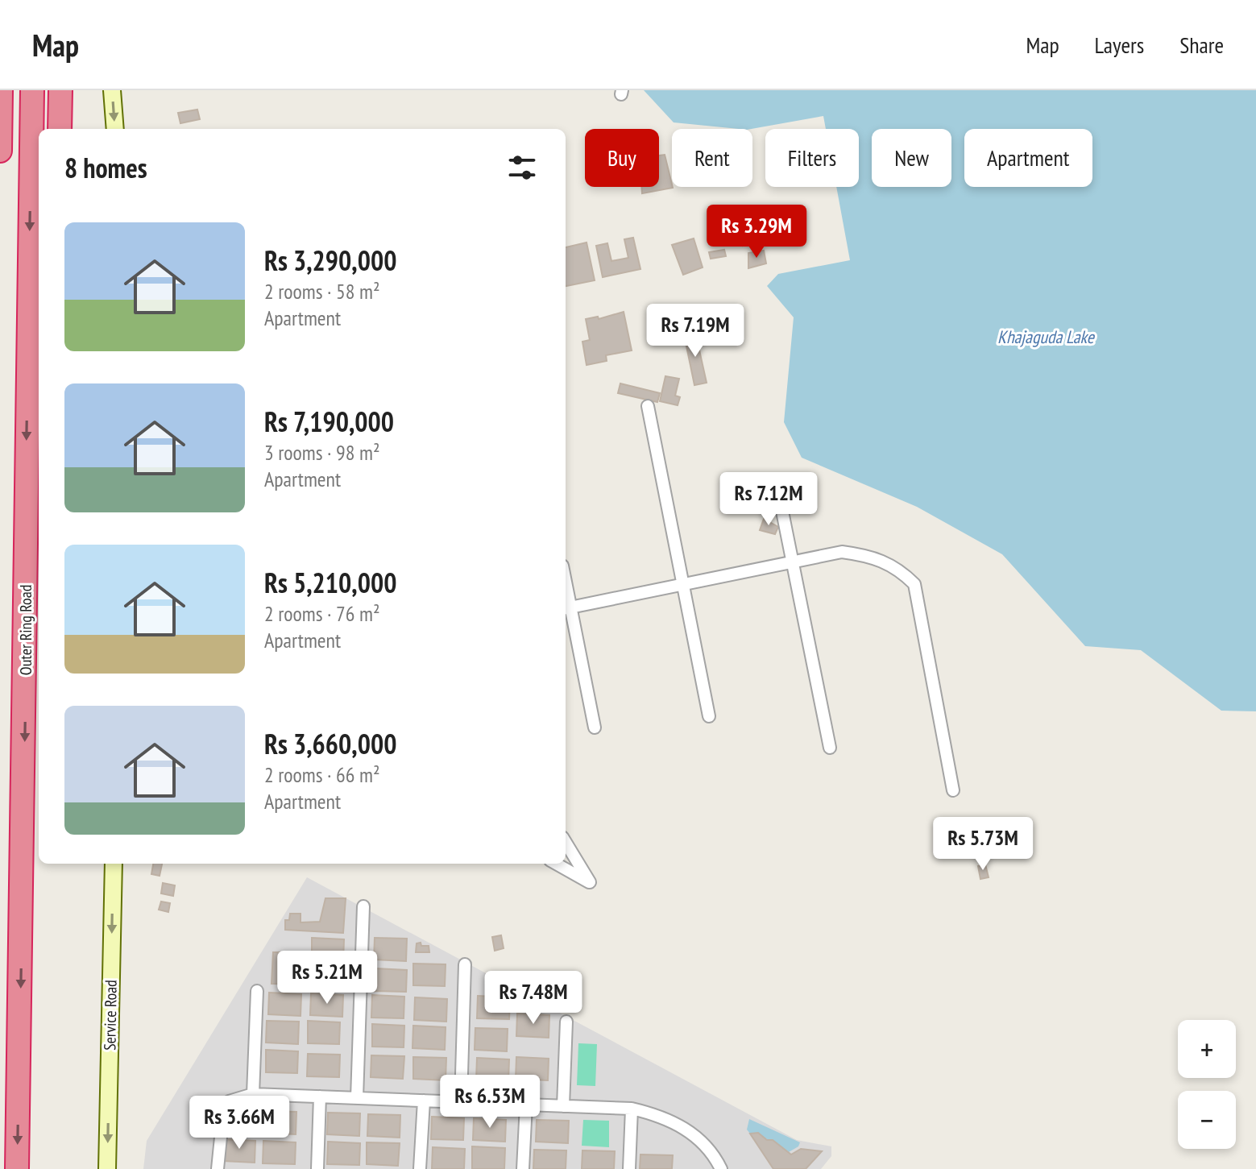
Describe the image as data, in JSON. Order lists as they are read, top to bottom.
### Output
{
  "streets": {
    "highway": ["Outer Ring Road"],
    "main road": ["Service Road"]
  },
  "one_way": ["Outer Ring Road", "Service Road"],
  "water": ["Khajaguda Lake"],
  "page": {
    "header": "Map",
    "nav": ["Map", "Layers", "Share"],
    "chip": [
      "Buy",
      "Rent",
      "Filters",
      "New",
      "Apartment"
    ],
    "heading": "8 homes",
    "price": [
      "Rs 3.29M",
      "Rs 7.19M",
      "Rs 7.12M",
      "Rs 5.73M",
      "Rs 5.21M",
      "Rs 7.48M",
      "Rs 6.53M",
      "Rs 3.66M"
    ],
    "list": [
      {
        "name": "Rs 3,290,000",
        "note": "2 rooms · 58 m² · Apartment"
      },
      {
        "name": "Rs 7,190,000",
        "note": "3 rooms · 98 m² · Apartment"
      },
      {
        "name": "Rs 5,210,000",
        "note": "2 rooms · 76 m² · Apartment"
      },
      {
        "name": "Rs 3,660,000",
        "note": "2 rooms · 66 m² · Apartment"
      }
    ],
    "map_buttons": ["+", "−"]
  }
}
